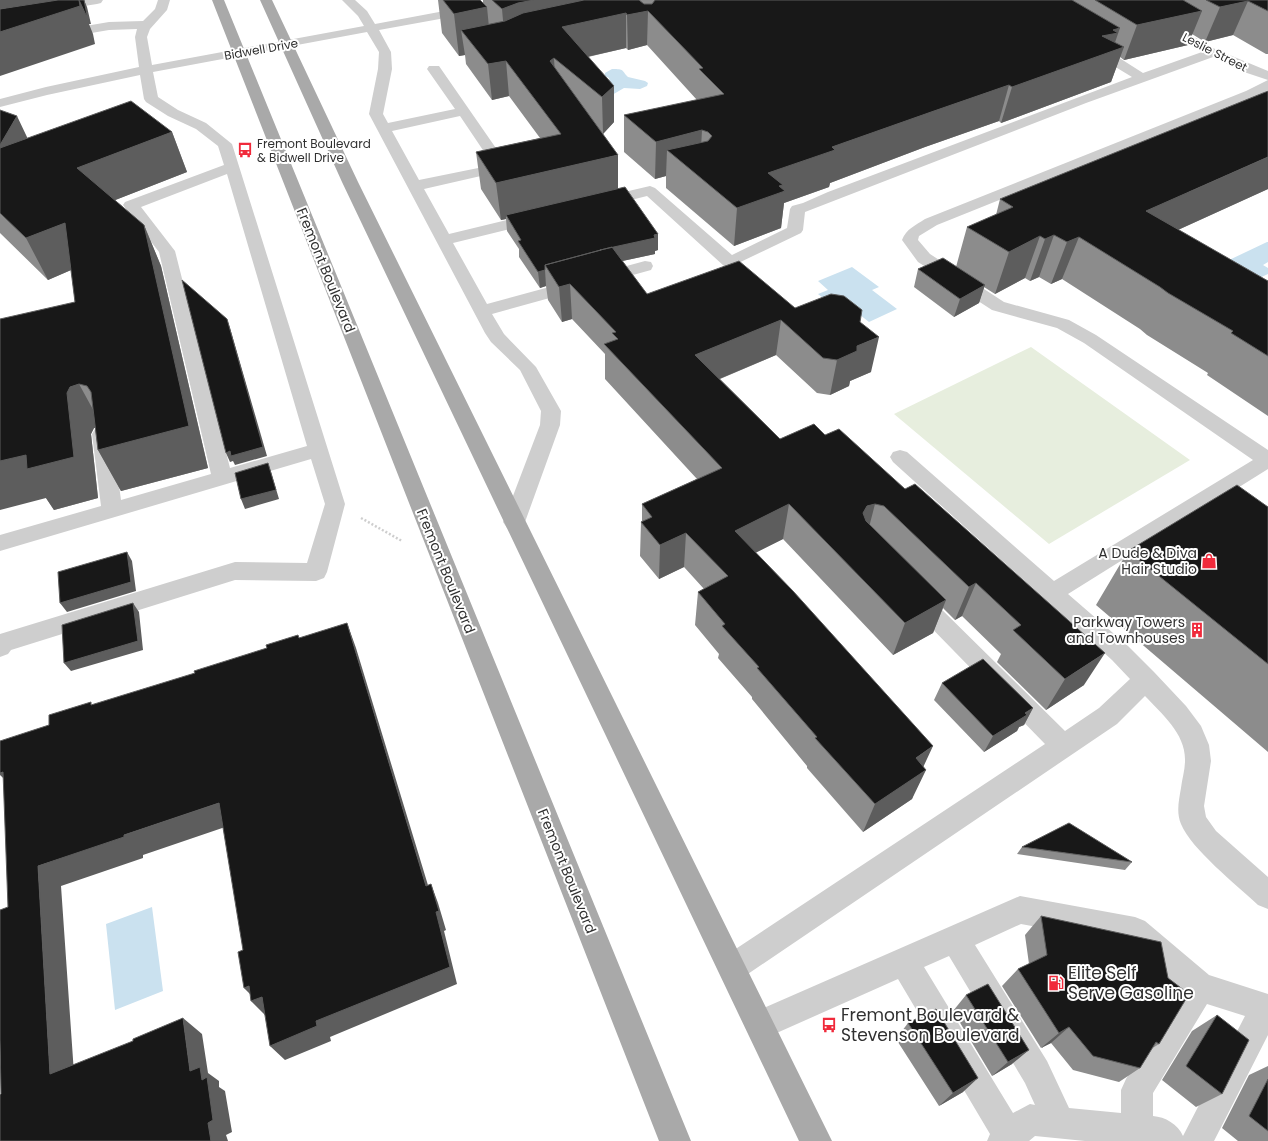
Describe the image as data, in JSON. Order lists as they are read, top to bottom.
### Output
{
  "streets": {
    "main road": ["Fremont Boulevard"],
    "street": ["Bidwell Drive", "Leslie Street"]
  },
  "crossings": [
    ["Bidwell Drive", "Fremont Boulevard"]
  ],
  "places": {
    "bus stop": ["Fremont Boulevard & Bidwell Drive", "Fremont Boulevard & Stevenson Boulevard"],
    "shop": ["A Dude & Diva Hair Studio"],
    "building": ["Parkway Towers and Townhouses"],
    "fuel station": ["Elite Self Serve Gasoline"]
  }
}
